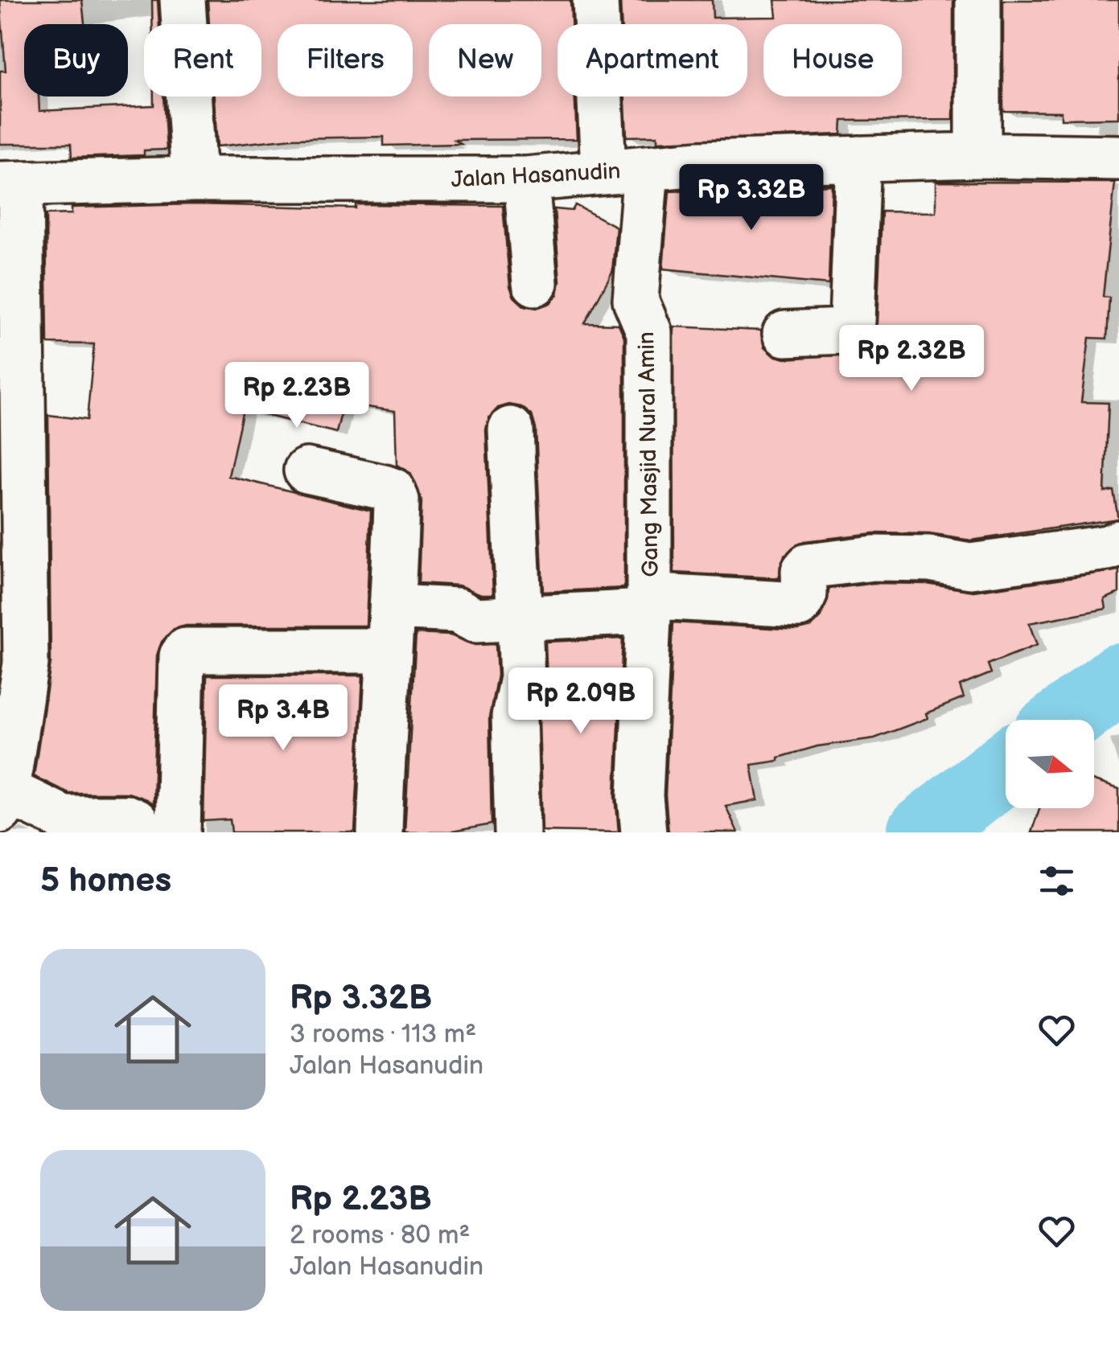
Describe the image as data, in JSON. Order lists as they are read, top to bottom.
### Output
{
  "streets": {
    "street": ["Jalan Hasanudin", "Gang Masjid Nural Amin"]
  },
  "crossings": [
    ["Jalan Hasanudin", "Gang Masjid Nural Amin"]
  ],
  "north": "right",
  "page": {
    "chip": [
      "Buy",
      "Rent",
      "Filters",
      "New",
      "Apartment",
      "House"
    ],
    "price": [
      "Rp 3.32B",
      "Rp 2.32B",
      "Rp 2.23B",
      "Rp 2.09B",
      "Rp 3.4B"
    ],
    "heading": "5 homes",
    "list": [
      {
        "name": "Rp 3.32B",
        "note": "3 rooms · 113 m² · Jalan Hasanudin"
      },
      {
        "name": "Rp 2.23B",
        "note": "2 rooms · 80 m² · Jalan Hasanudin"
      }
    ]
  }
}
